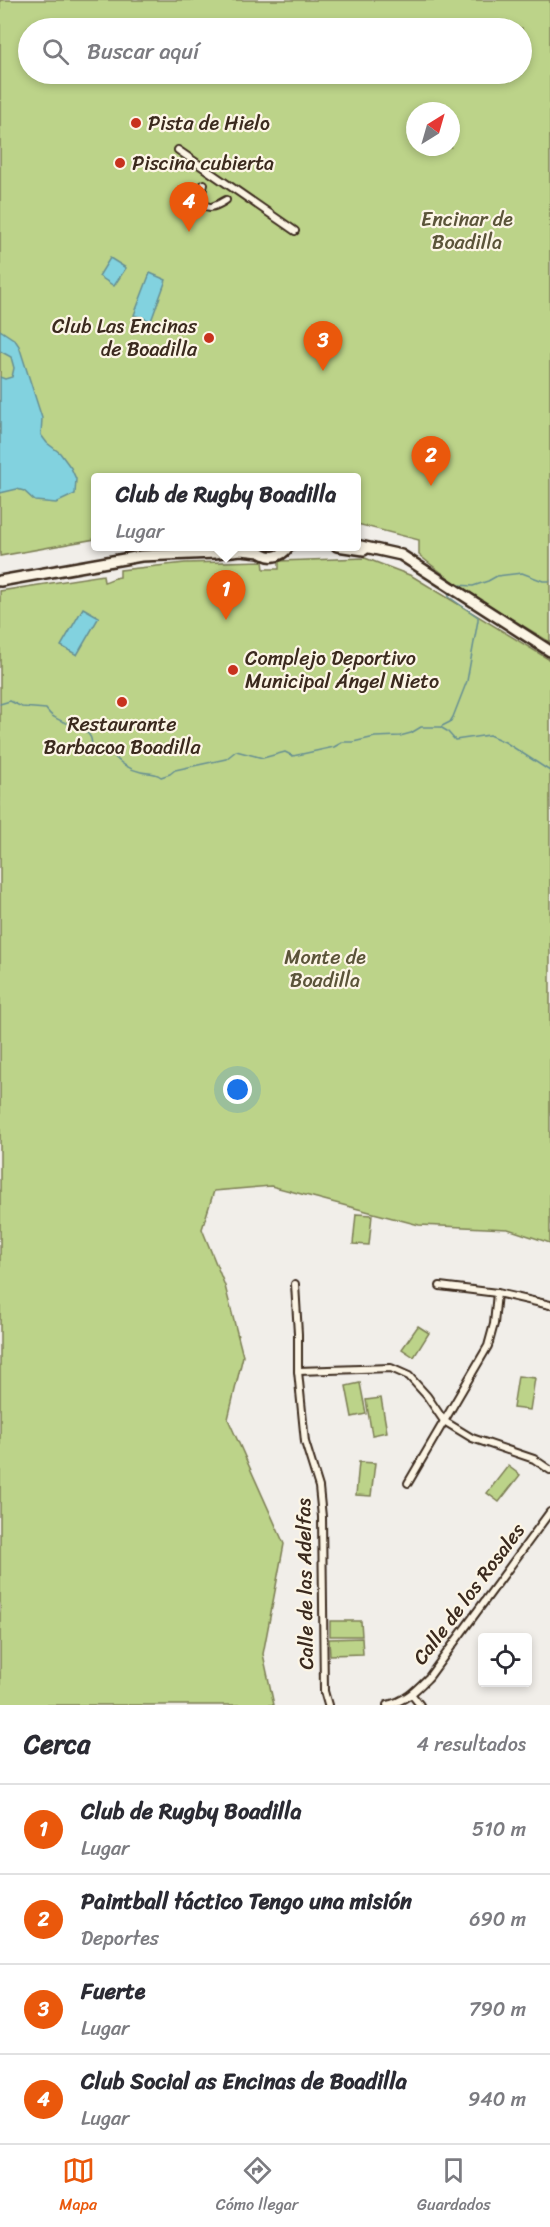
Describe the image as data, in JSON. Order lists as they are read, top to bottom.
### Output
{
  "streets": {
    "street": ["Calle de las Adelfas", "Calle de los Rosales"]
  },
  "parks": ["Encinar de Boadilla", "Monte de Boadilla"],
  "places": [
    "Pista de Hielo",
    "Piscina cubierta",
    "Club Las Encinas de Boadilla",
    "Complejo Deportivo Municipal Ángel Nieto",
    "Restaurante Barbacoa Boadilla"
  ],
  "north": "top right",
  "page": {
    "search": "Buscar aquí",
    "pins": [
      "4",
      "3",
      "2",
      "1"
    ],
    "popup": ["Club de Rugby Boadilla", "Lugar"],
    "heading": ["Cerca", "4 resultados"],
    "list": [
      {
        "mark": "1",
        "name": "Club de Rugby Boadilla",
        "note": "Lugar",
        "value": "510 m"
      },
      {
        "mark": "2",
        "name": "Paintball táctico Tengo una misión",
        "note": "Deportes",
        "value": "690 m"
      },
      {
        "mark": "3",
        "name": "Fuerte",
        "note": "Lugar",
        "value": "790 m"
      },
      {
        "mark": "4",
        "name": "Club Social as Encinas de Boadilla",
        "note": "Lugar",
        "value": "940 m"
      }
    ],
    "nav": ["Mapa", "Cómo llegar", "Guardados"]
  }
}
